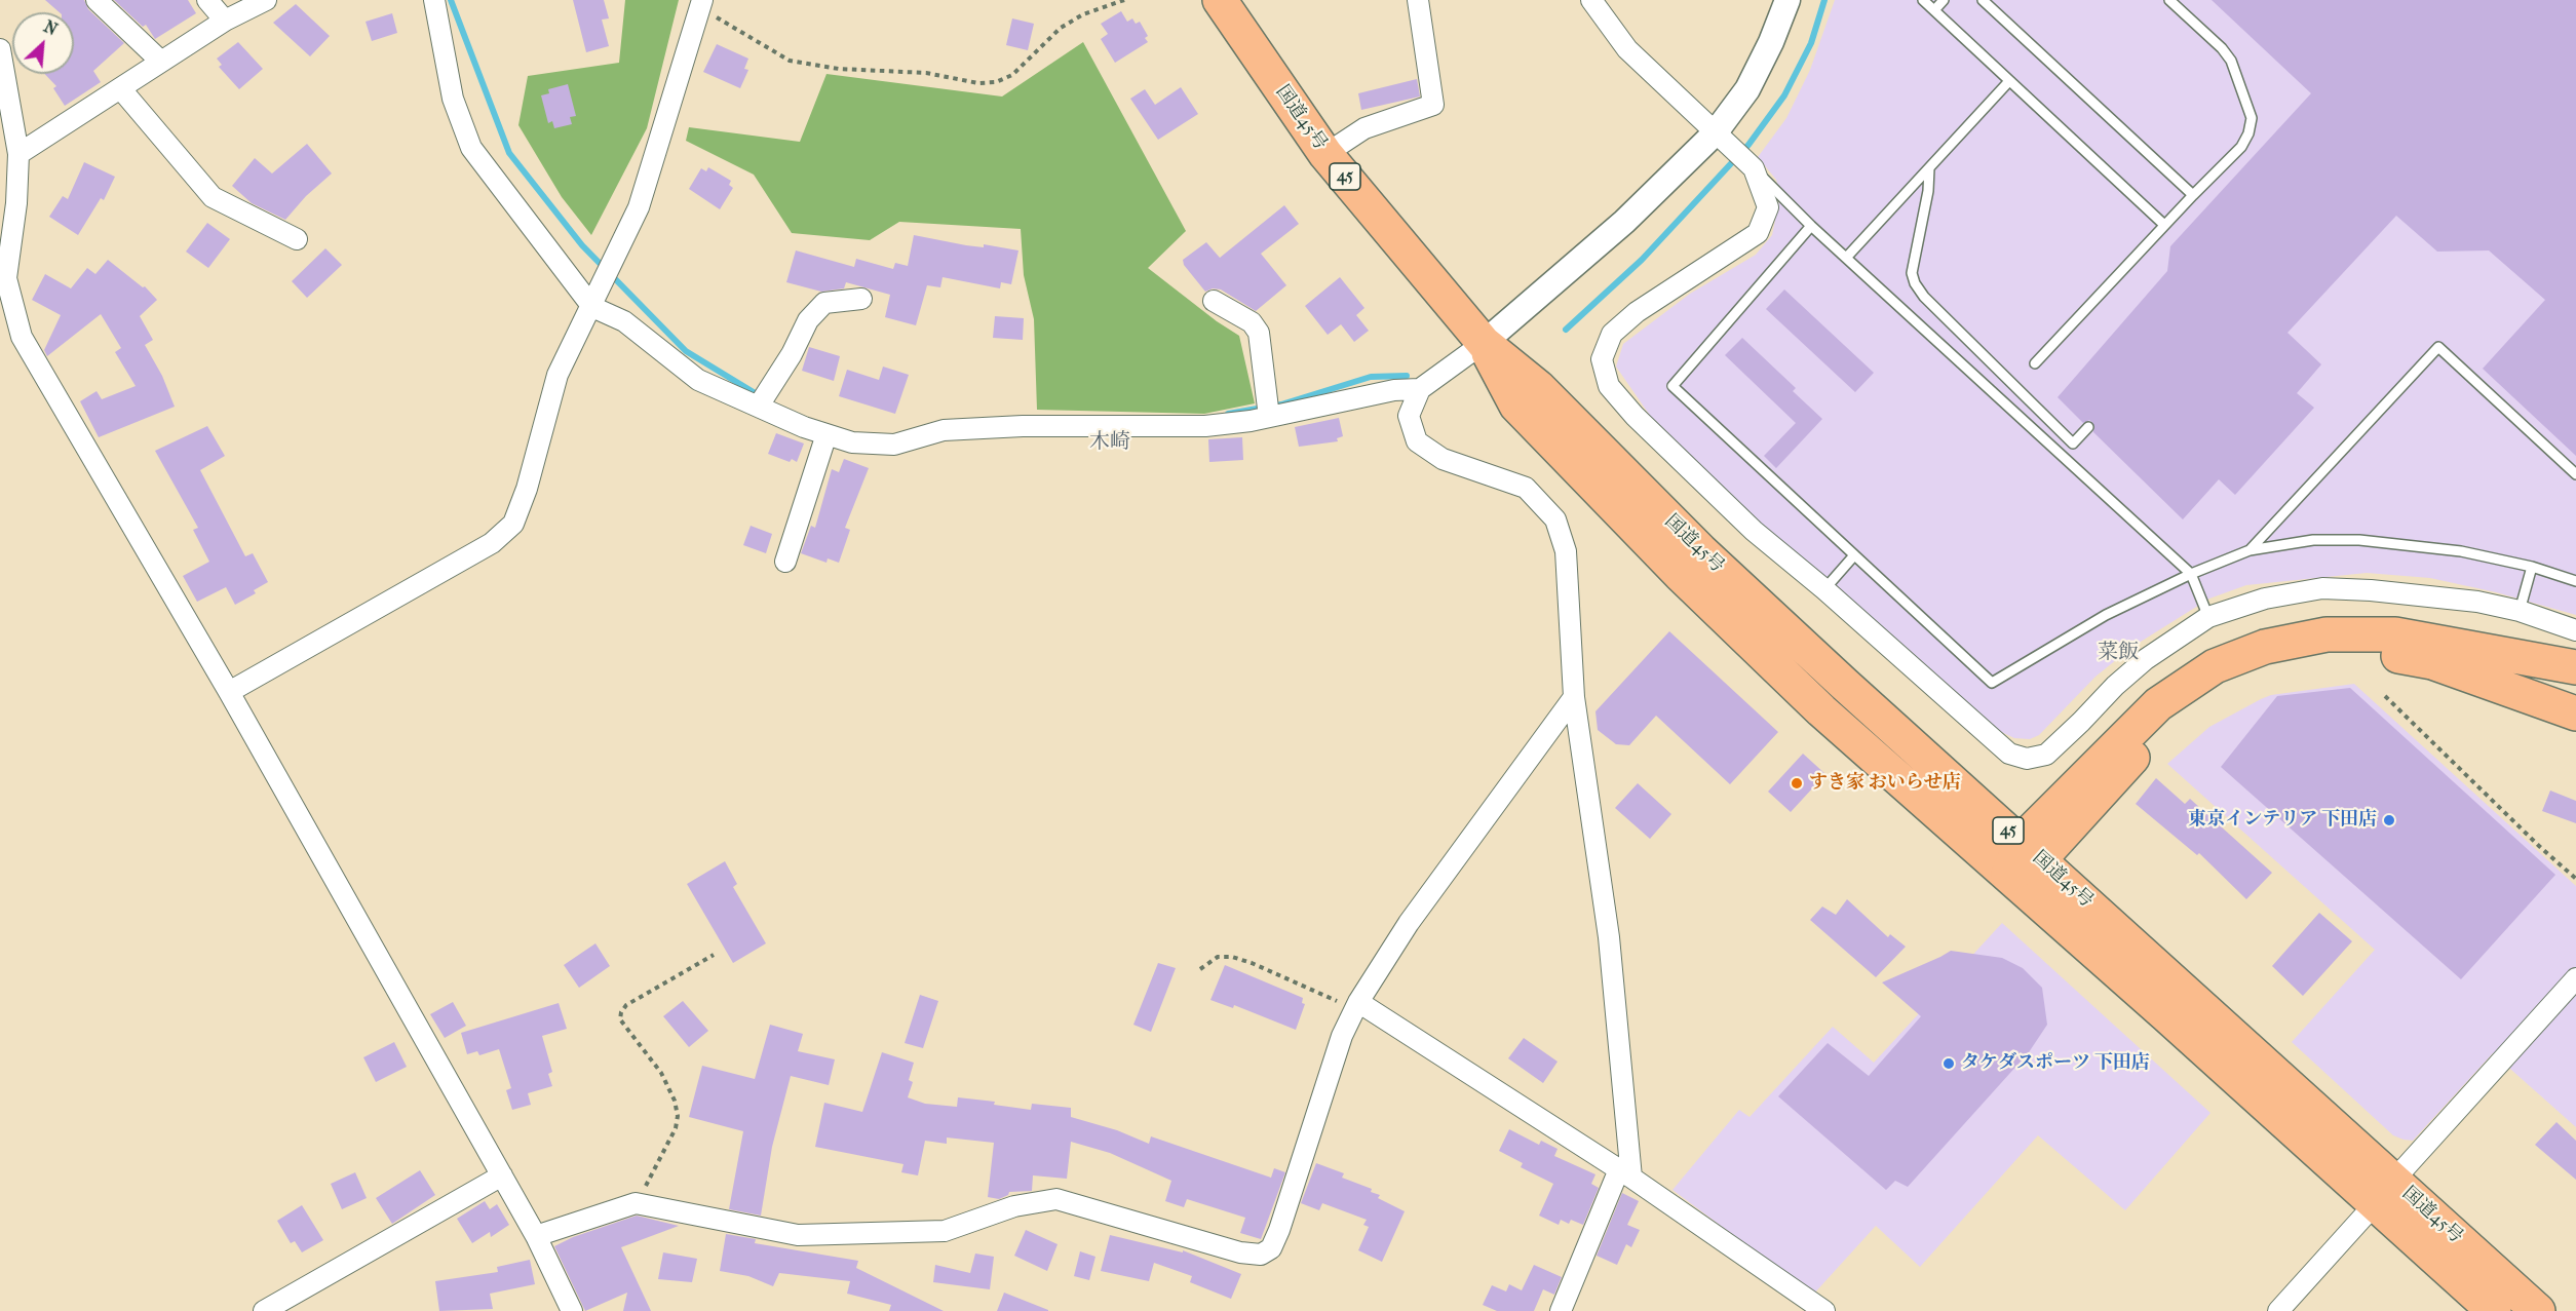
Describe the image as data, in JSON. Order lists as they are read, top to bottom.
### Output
{
  "streets": {
    "highway": ["国道45号", "45"]
  },
  "districts": ["木崎", "菜飯"],
  "places": ["すき家 おいらせ店", "東京インテリア 下田店", "タケダスポーツ 下田店"],
  "north": "top right"
}
